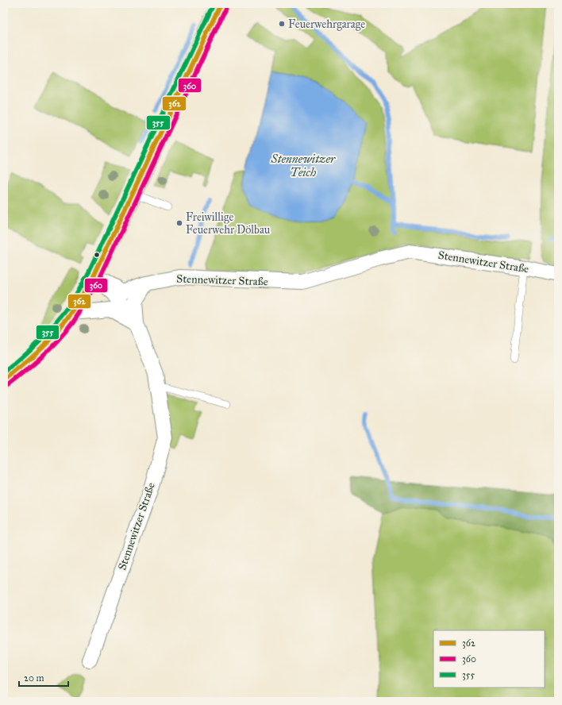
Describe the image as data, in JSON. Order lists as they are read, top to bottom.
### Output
{
  "streets": {
    "street": ["Stennewitzer Straße"]
  },
  "water": ["Stennewitzer Teich"],
  "places": ["Feuerwehrgarage", "Freiwillige Feuerwehr Dölbau"],
  "lines": ["transit line 362", "transit line 355", "transit line 360"],
  "legend": ["362", "360", "355"],
  "scale_bar": "20 m"
}
